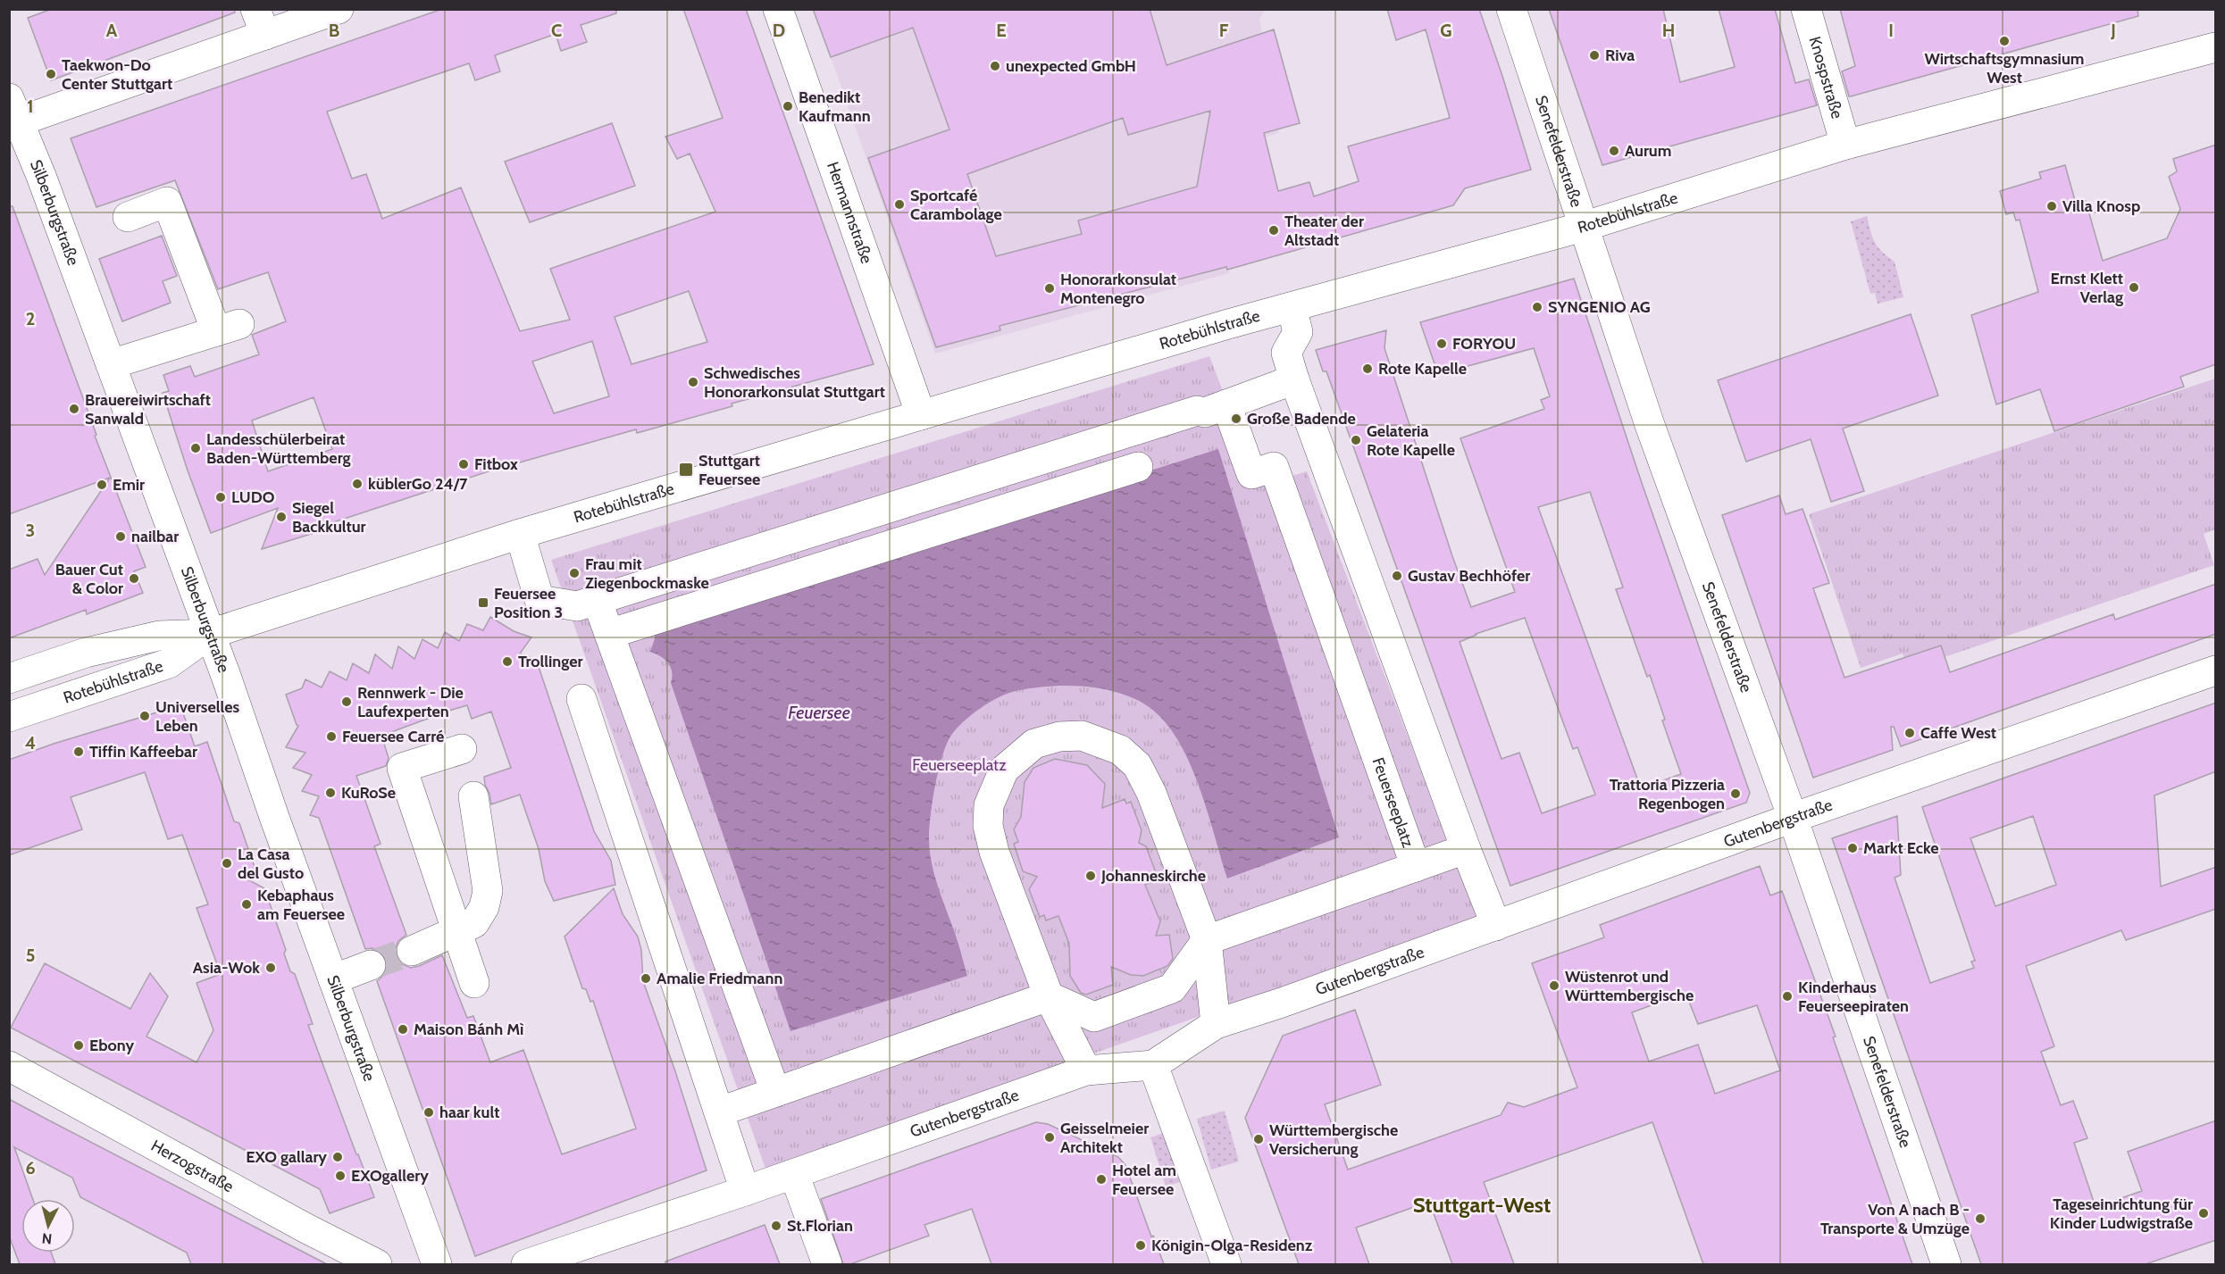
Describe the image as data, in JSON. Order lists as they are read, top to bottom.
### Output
{
  "streets": {
    "street": [
      "Knospstraße",
      "Senefelderstraße",
      "Silberburgstraße",
      "Hermannstraße",
      "Rotebühlstraße",
      "Feuerseeplatz",
      "Gutenbergstraße",
      "Herzogstraße"
    ]
  },
  "crossings": [
    ["Knospstraße", "Rotebühlstraße"],
    ["Senefelderstraße", "Rotebühlstraße"],
    ["Senefelderstraße", "Gutenbergstraße"],
    ["Silberburgstraße", "Rotebühlstraße"],
    ["Hermannstraße", "Rotebühlstraße"]
  ],
  "districts": ["Stuttgart-West"],
  "water": ["Feuersee"],
  "parks": ["Feuerseeplatz"],
  "places": {
    "other": [
      "Wirtschaftsgymnasium West",
      "Riva",
      "unexpected GmbH",
      "Taekwon-Do Center Stuttgart",
      "Benedikt Kaufmann",
      "Aurum",
      "Sportcafé Carambolage",
      "Villa Knosp",
      "Theater der Altstadt",
      "Ernst Klett Verlag",
      "Honorarkonsulat Montenegro",
      "SYNGENIO AG",
      "FORYOU",
      "Rote Kapelle",
      "Schwedisches Honorarkonsulat Stuttgart",
      "Brauereiwirtschaft Sanwald",
      "Große Badende",
      "Gelateria Rote Kapelle",
      "Landesschülerbeirat Baden-Württemberg",
      "Fitbox",
      "küblerGo 24/7",
      "Emir",
      "LUDO",
      "Siegel Backkultur",
      "nailbar",
      "Frau mit Ziegenbockmaske",
      "Gustav Bechhöfer",
      "Bauer Cut & Color",
      "Trollinger",
      "Rennwerk - Die Laufexperten",
      "Universelles Leben",
      "Caffe West",
      "Feuersee Carré",
      "Tiffin Kaffeebar",
      "KuRoSe",
      "Trattoria Pizzeria Regenbogen",
      "Markt Ecke",
      "La Casa del Gusto",
      "Johanneskirche",
      "Kebaphaus am Feuersee",
      "Asia-Wok",
      "Amalie Friedmann",
      "Wüstenrot und Württembergische",
      "Kinderhaus Feuerseepiraten",
      "Maison Bánh Mì",
      "Ebony",
      "haar kult",
      "Geisselmeier Architekt",
      "Württembergische Versicherung",
      "EXO gallary",
      "EXOgallery",
      "Hotel am Feuersee",
      "Tageseinrichtung für Kinder Ludwigstraße",
      "Von A nach B - Transporte & Umzüge",
      "St.Florian",
      "Königin-Olga-Residenz"
    ],
    "transit": ["Stuttgart Feuersee", "Feuersee Position 3"]
  },
  "north": "bottom",
  "grid": {
    "columns": [
      "A",
      "B",
      "C",
      "D",
      "E",
      "F",
      "G",
      "H",
      "I",
      "J"
    ],
    "rows": [
      "1",
      "2",
      "3",
      "4",
      "5",
      "6"
    ]
  }
}
